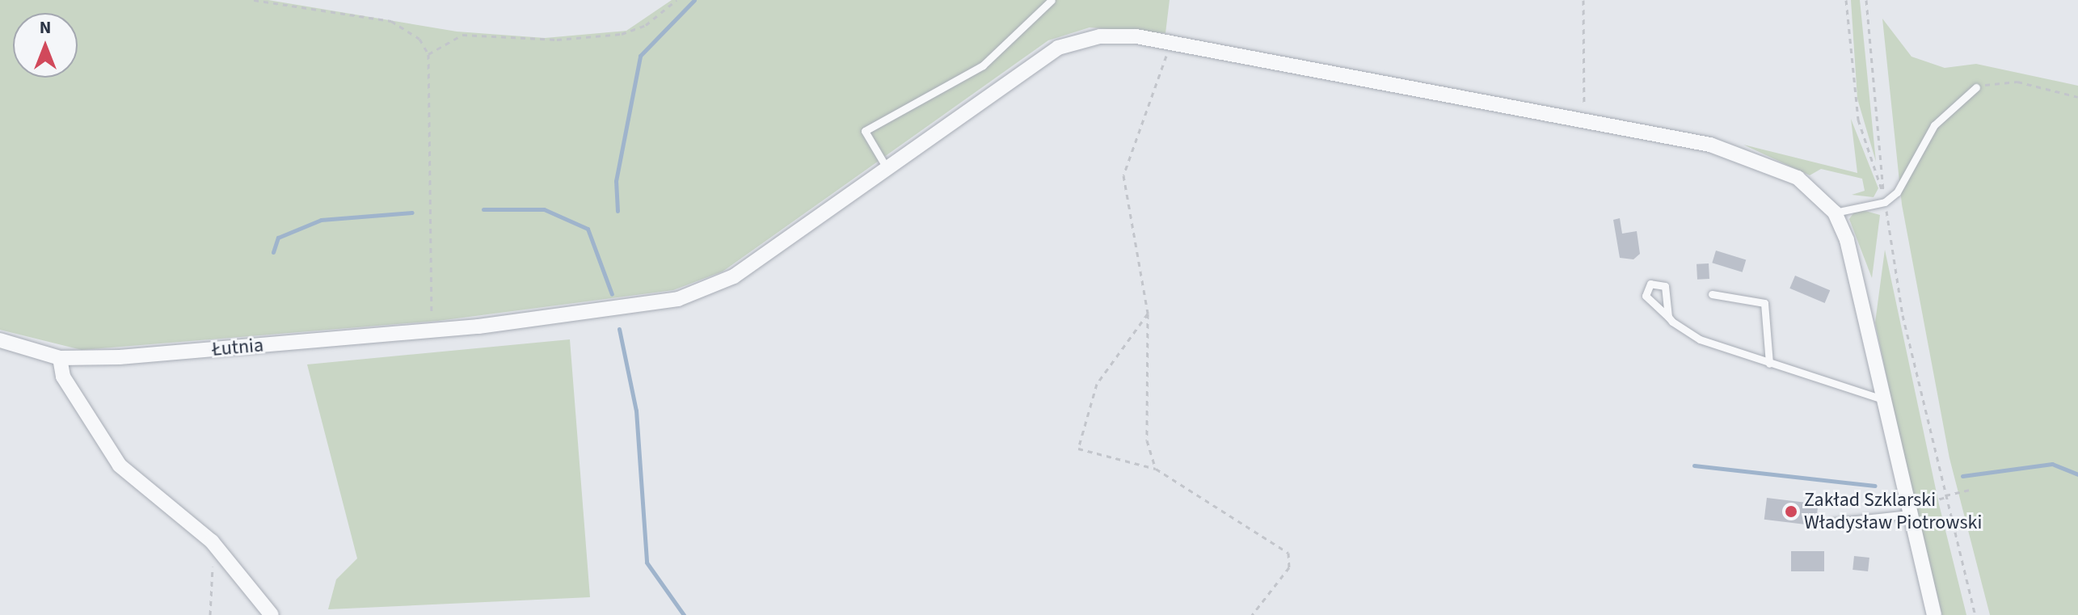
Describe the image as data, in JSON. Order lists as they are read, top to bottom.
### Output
{
  "streets": {
    "street": ["Łutnia"]
  },
  "places": ["Zakład Szklarski Władysław Piotrowski"],
  "north": "top"
}
